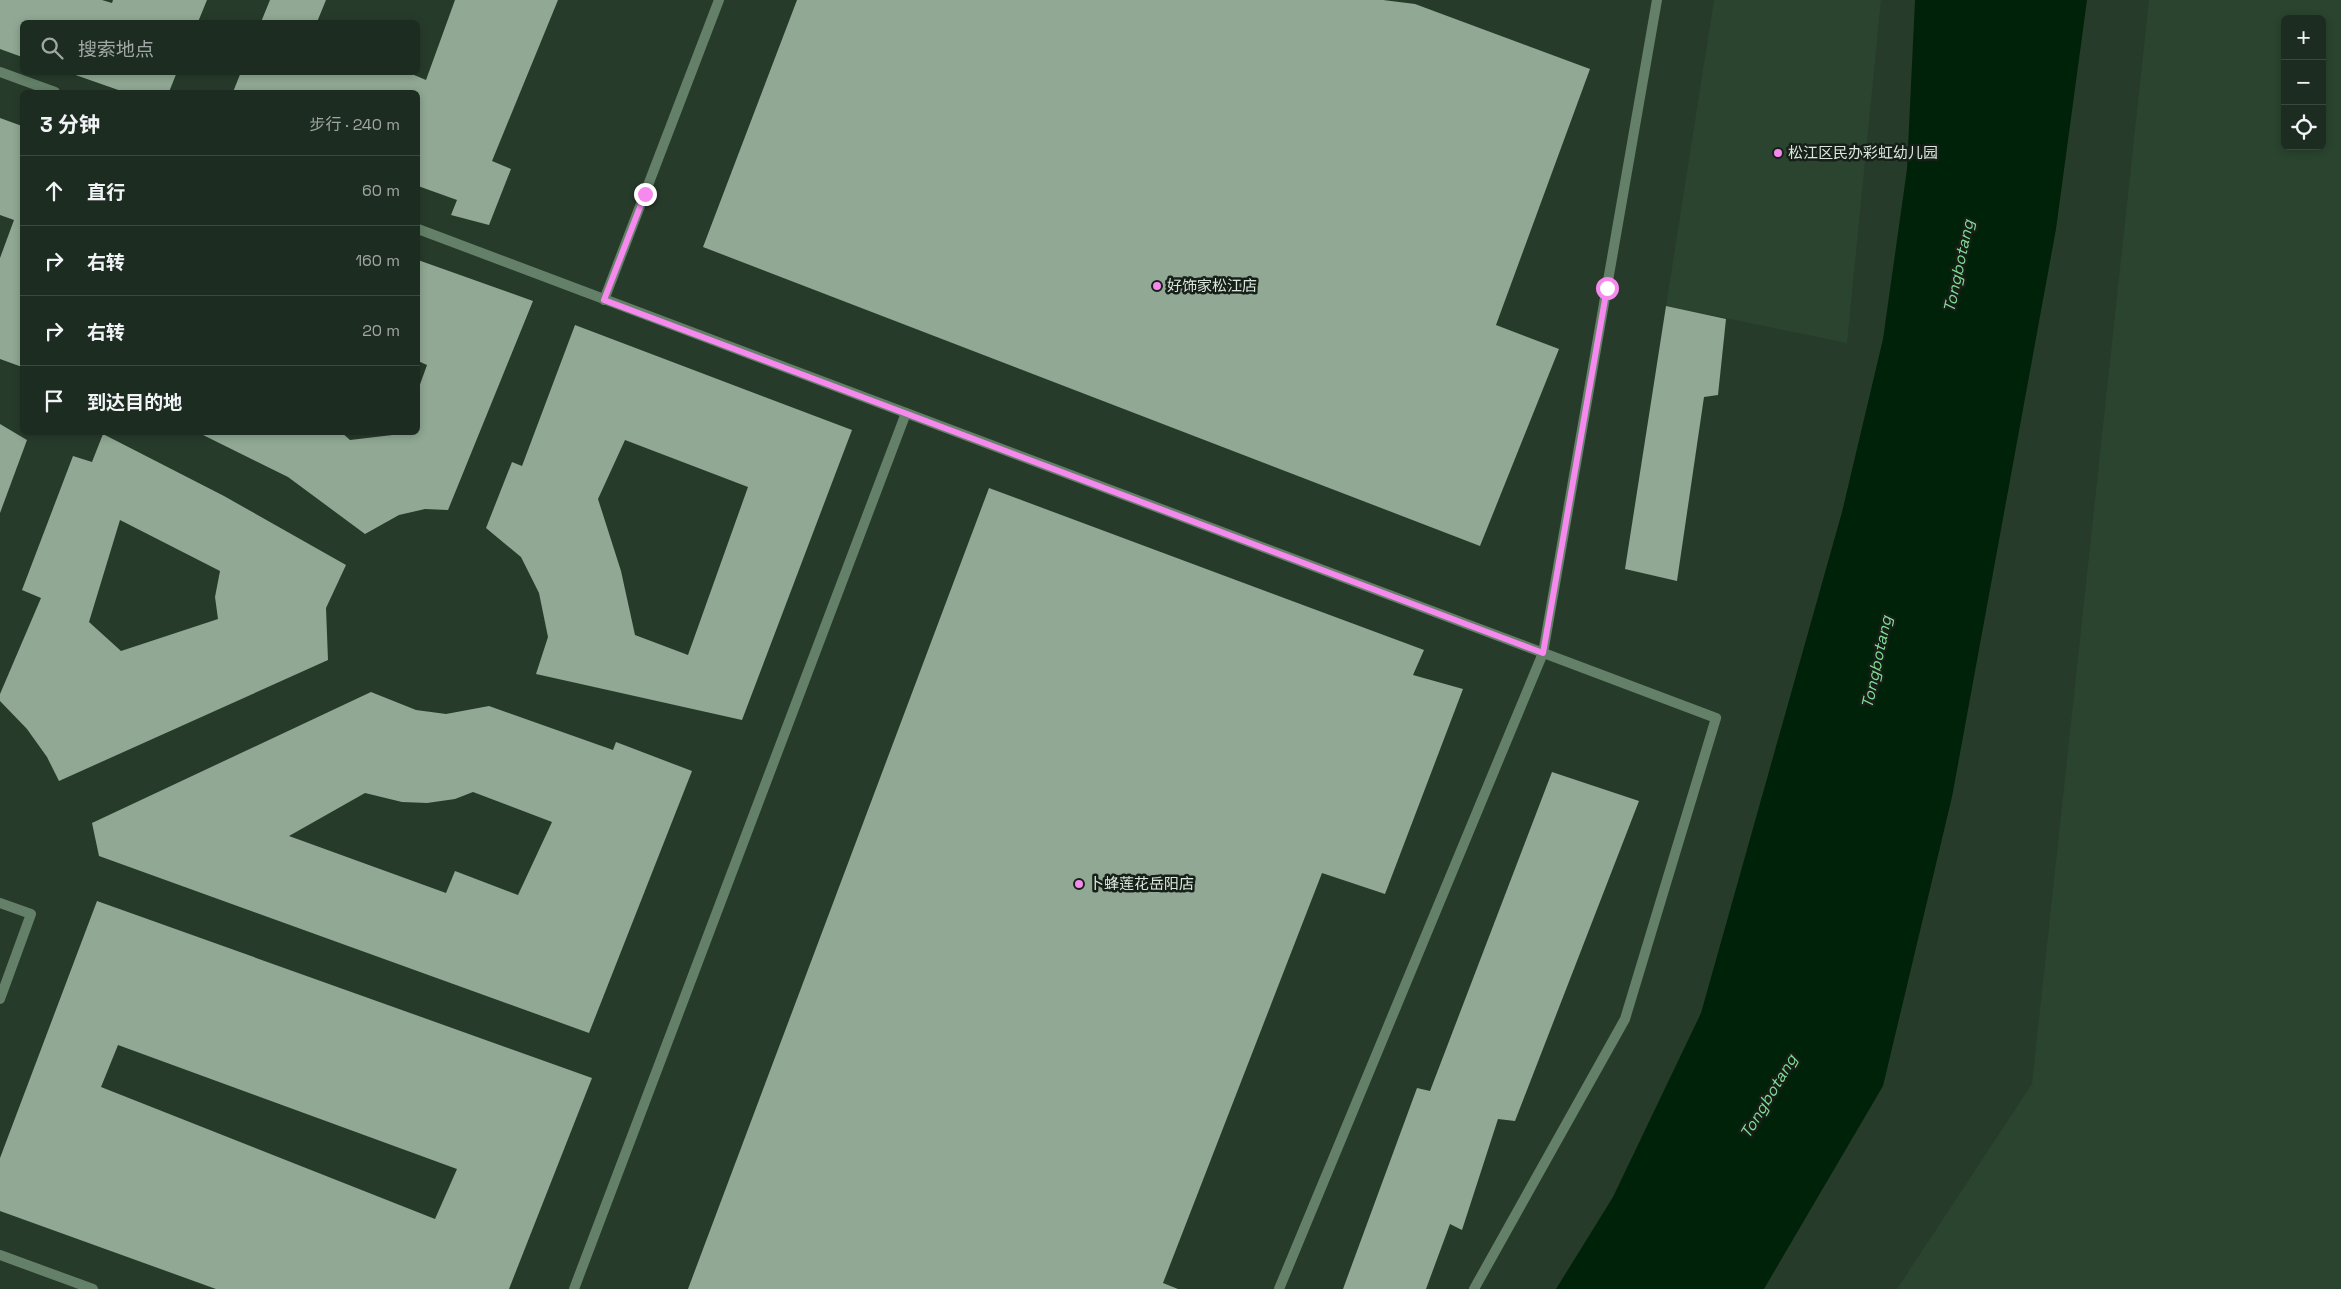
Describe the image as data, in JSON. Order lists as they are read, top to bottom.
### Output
{
  "water": ["Tongbotang"],
  "places": ["松江区民办彩虹幼儿园", "好饰家松江店", "卜蜂莲花岳阳店"],
  "page": {
    "map_buttons": ["+", "−"],
    "search": "搜索地点",
    "heading": ["3 分钟", "步行 · 240 m"],
    "list": [
      ["直行", "60 m"],
      ["右转", "160 m"],
      ["右转", "20 m"],
      "到达目的地"
    ]
  }
}
